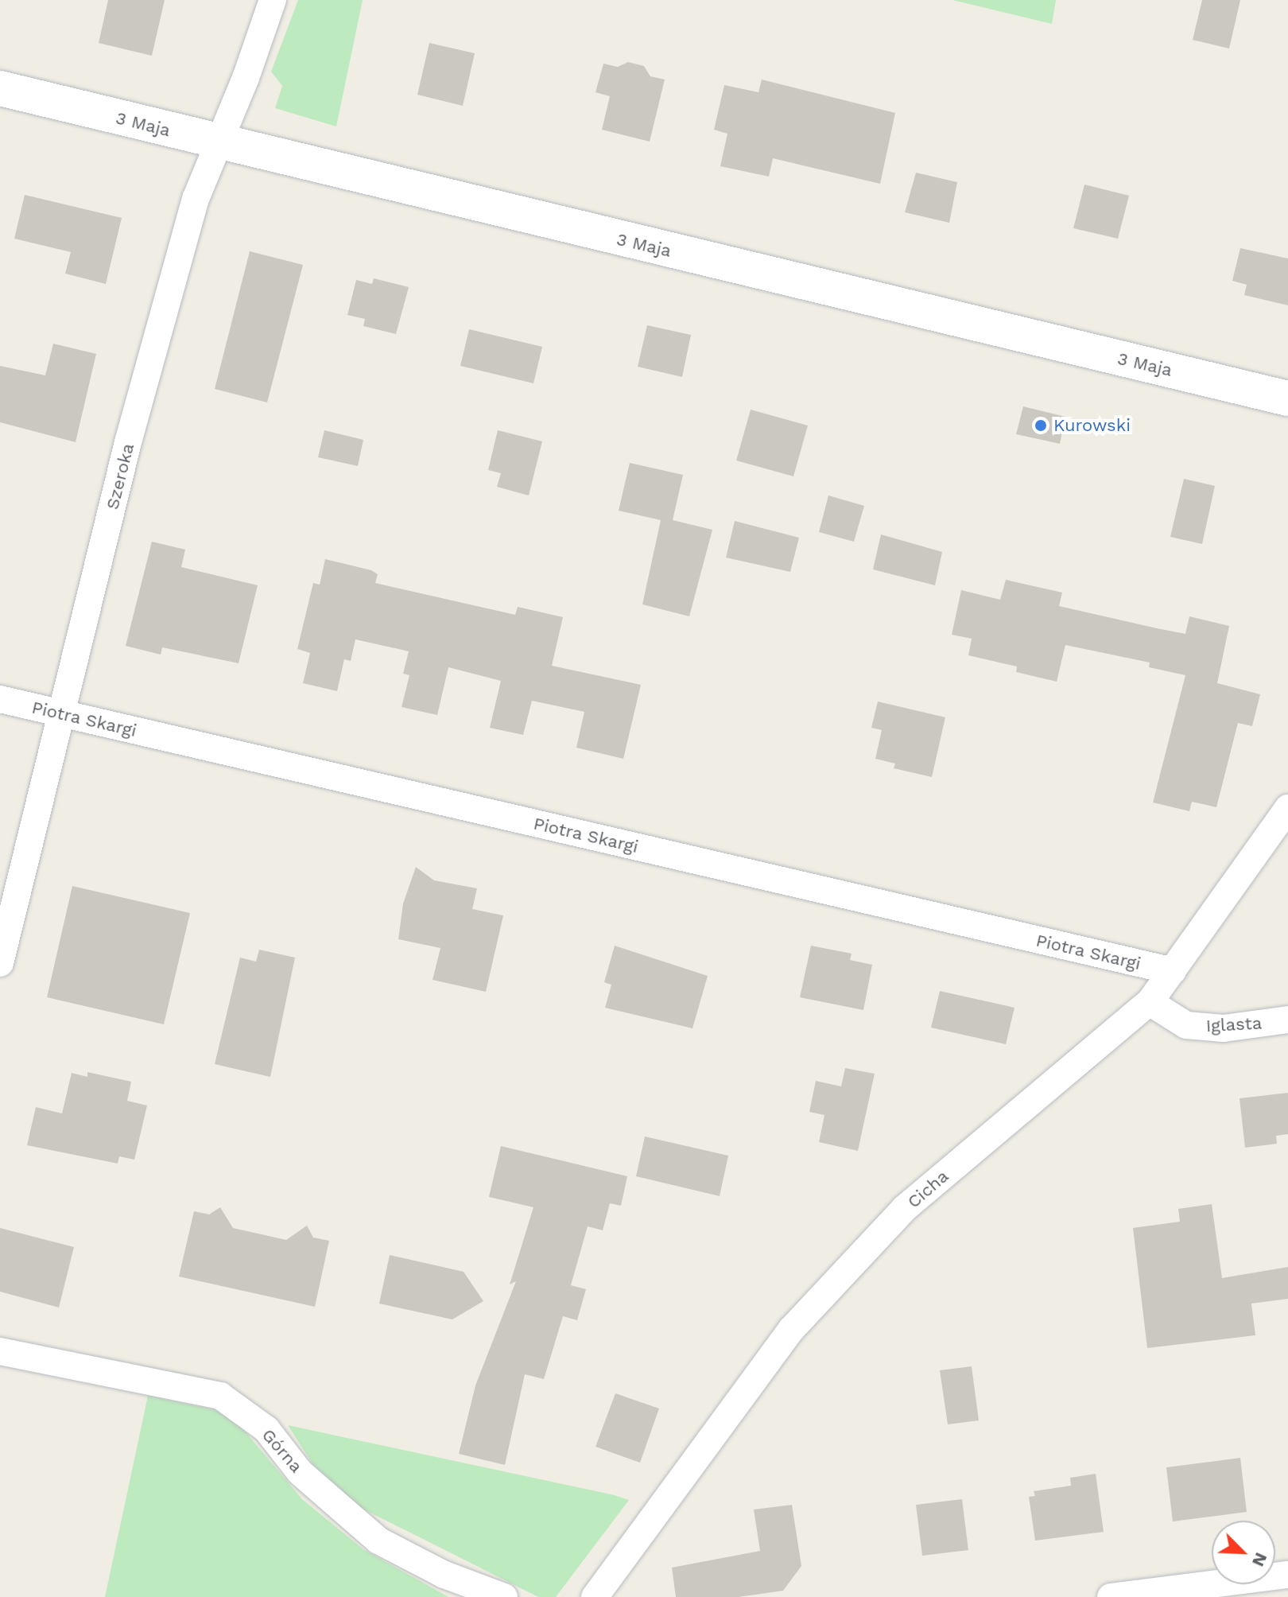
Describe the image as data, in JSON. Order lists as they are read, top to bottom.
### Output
{
  "streets": {
    "street": [
      "3 Maja",
      "Szeroka",
      "Piotra Skargi",
      "Iglasta",
      "Cicha",
      "Górna"
    ]
  },
  "crossings": [
    ["3 Maja", "Szeroka"],
    ["Szeroka", "Piotra Skargi"],
    ["Piotra Skargi", "Cicha"],
    ["Iglasta", "Cicha"]
  ],
  "places": ["Kurowski"],
  "north": "bottom right"
}
